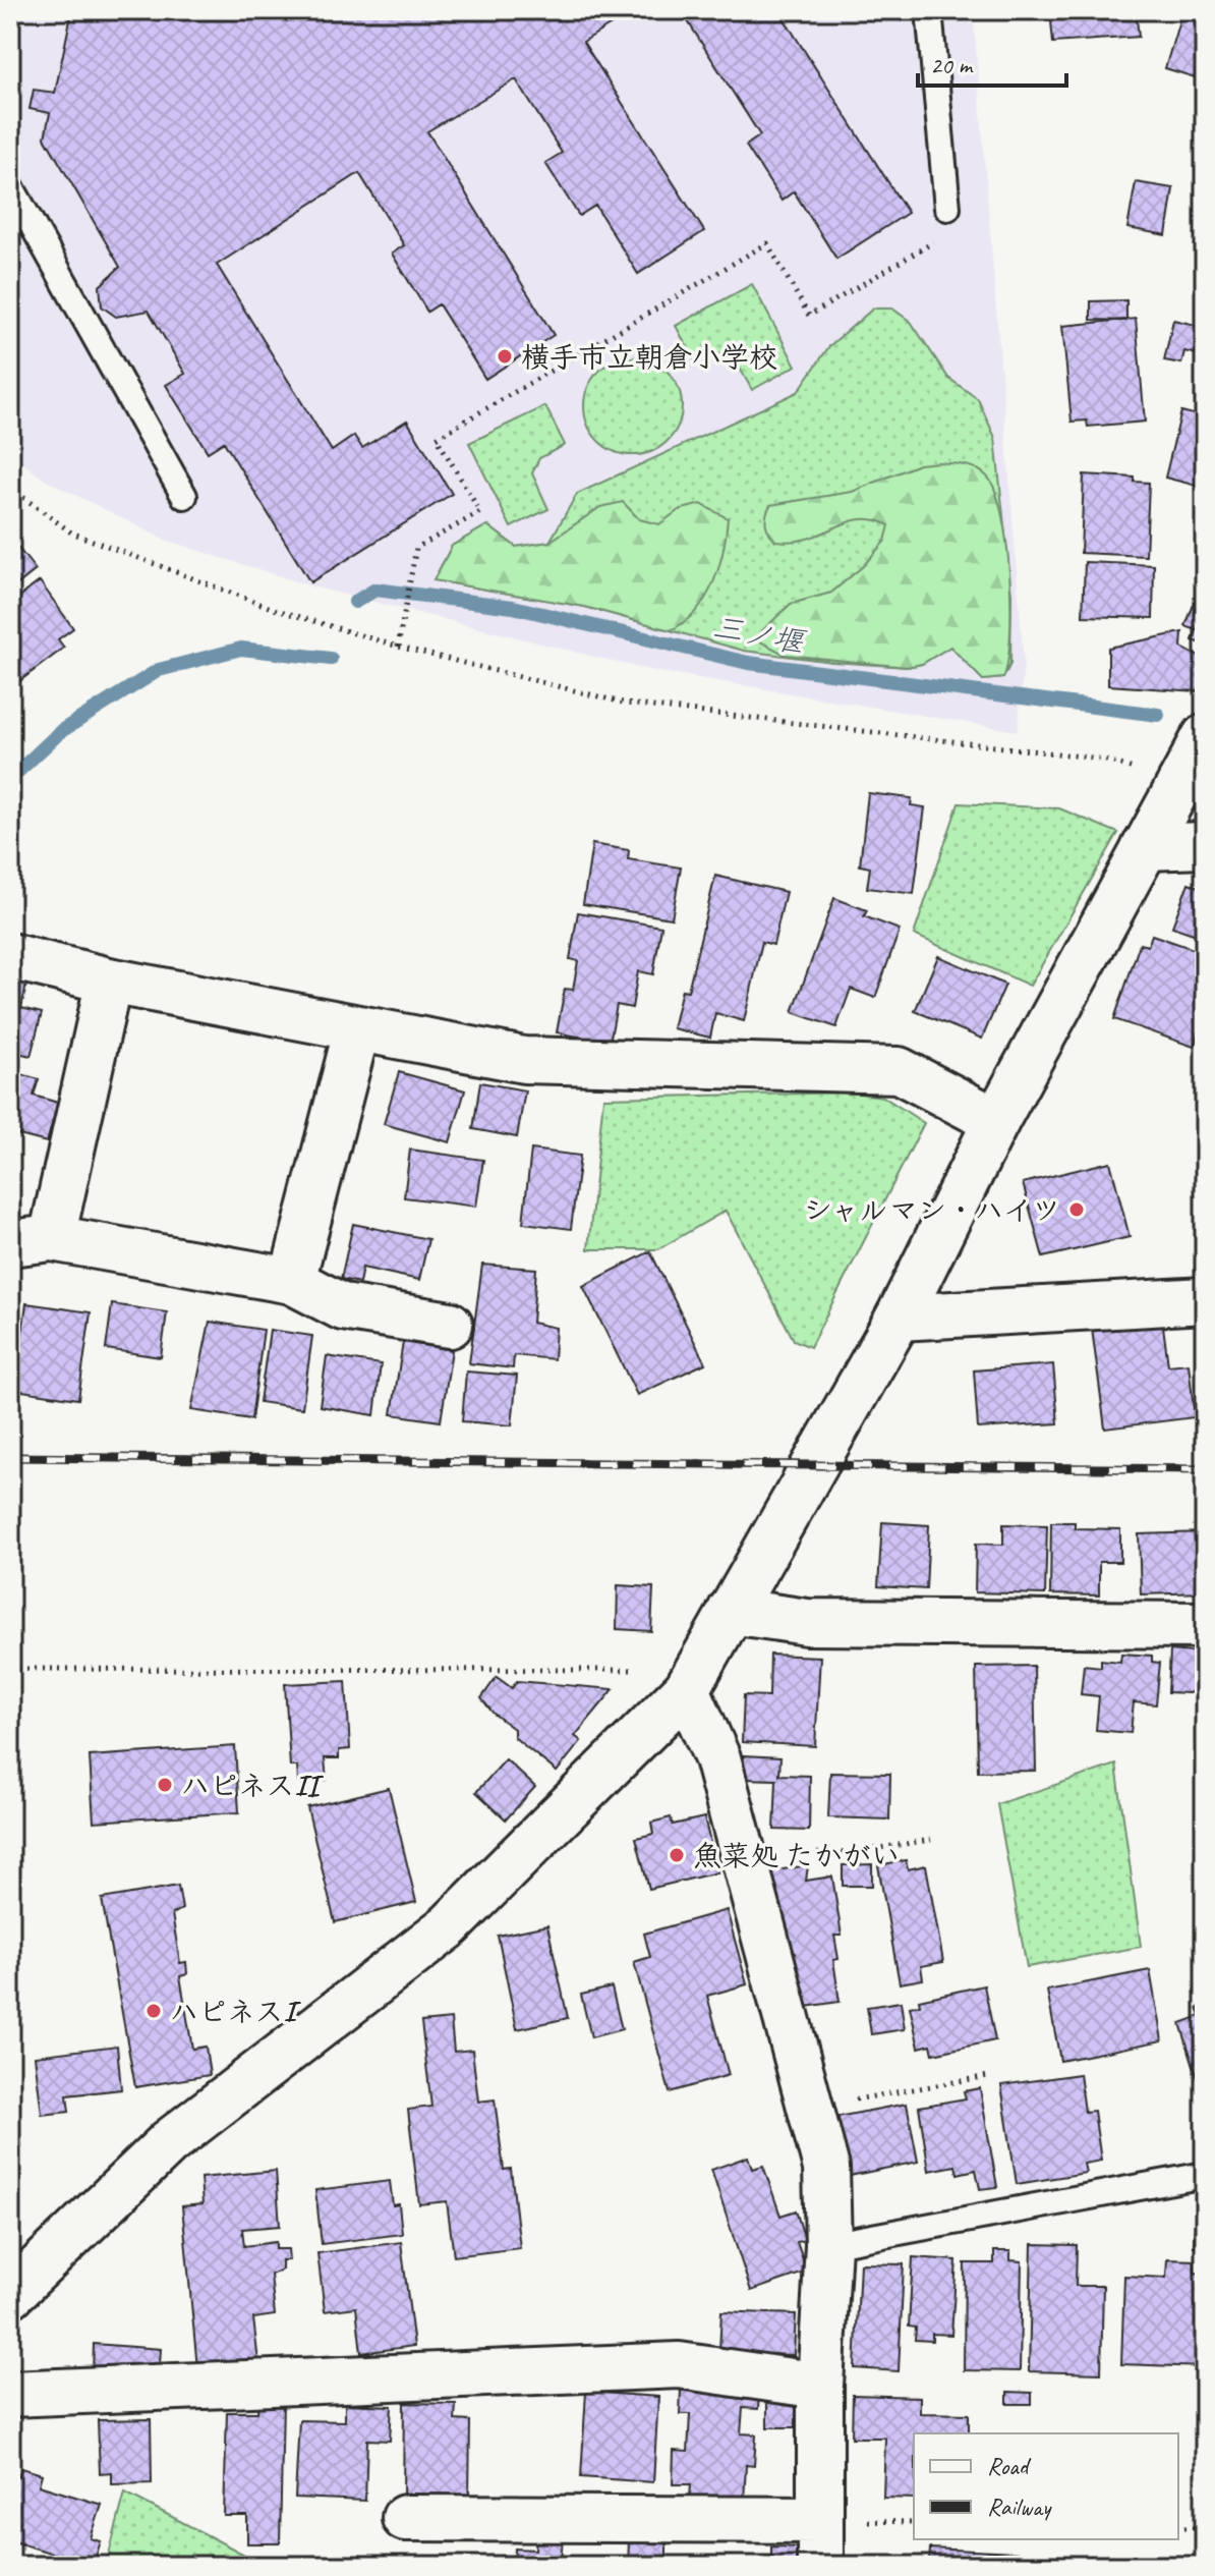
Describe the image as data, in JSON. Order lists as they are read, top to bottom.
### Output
{
  "water": ["三ノ堰"],
  "places": [
    "横手市立朝倉小学校",
    "シャルマン・ハイツ",
    "ハピネスII",
    "魚菜処 たかがい",
    "ハピネスI"
  ],
  "legend": ["Road", "Railway"],
  "scale_bar": "20 m"
}
